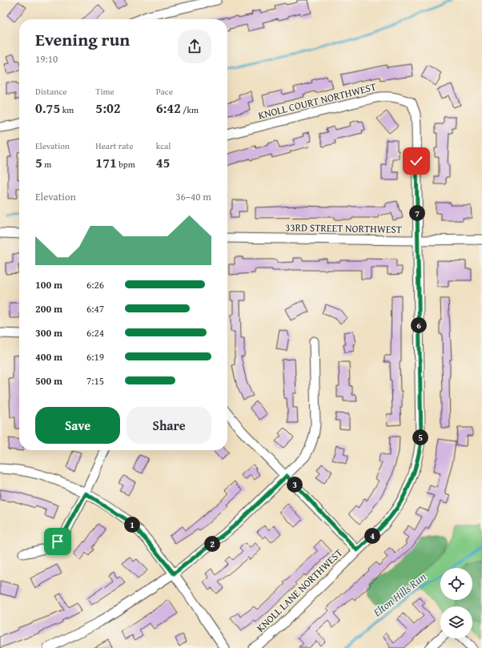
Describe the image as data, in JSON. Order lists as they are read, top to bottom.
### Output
{
  "streets": {
    "street": ["KNOLL COURT NORTHWEST", "33RD STREET NORTHWEST", "KNOLL LANE NORTHWEST"]
  },
  "crossings": [
    ["KNOLL COURT NORTHWEST", "33RD STREET NORTHWEST"],
    ["KNOLL COURT NORTHWEST", "KNOLL LANE NORTHWEST"],
    ["33RD STREET NORTHWEST", "KNOLL LANE NORTHWEST"]
  ],
  "water": ["Elton Hills Run"],
  "page": {
    "heading": ["Evening run", "19:10"],
    "stats": [
      ["Distance", "0.75 km"],
      ["Time", "5:02"],
      ["Pace", "6:42 /km"],
      ["Elevation", "5 m"],
      ["Heart rate", "171 bpm"],
      ["kcal", "45"]
    ],
    "chart": ["Elevation", "36–40 m"],
    "pins": [
      "7",
      "6",
      "5",
      "3",
      "1",
      "4",
      "2"
    ],
    "list": [
      {
        "name": "100 m",
        "note": "6:26"
      },
      {
        "name": "200 m",
        "note": "6:47"
      },
      {
        "name": "300 m",
        "note": "6:24"
      },
      {
        "name": "400 m",
        "note": "6:19"
      },
      {
        "name": "500 m",
        "note": "7:15"
      }
    ],
    "buttons": ["Save", "Share"]
  }
}
